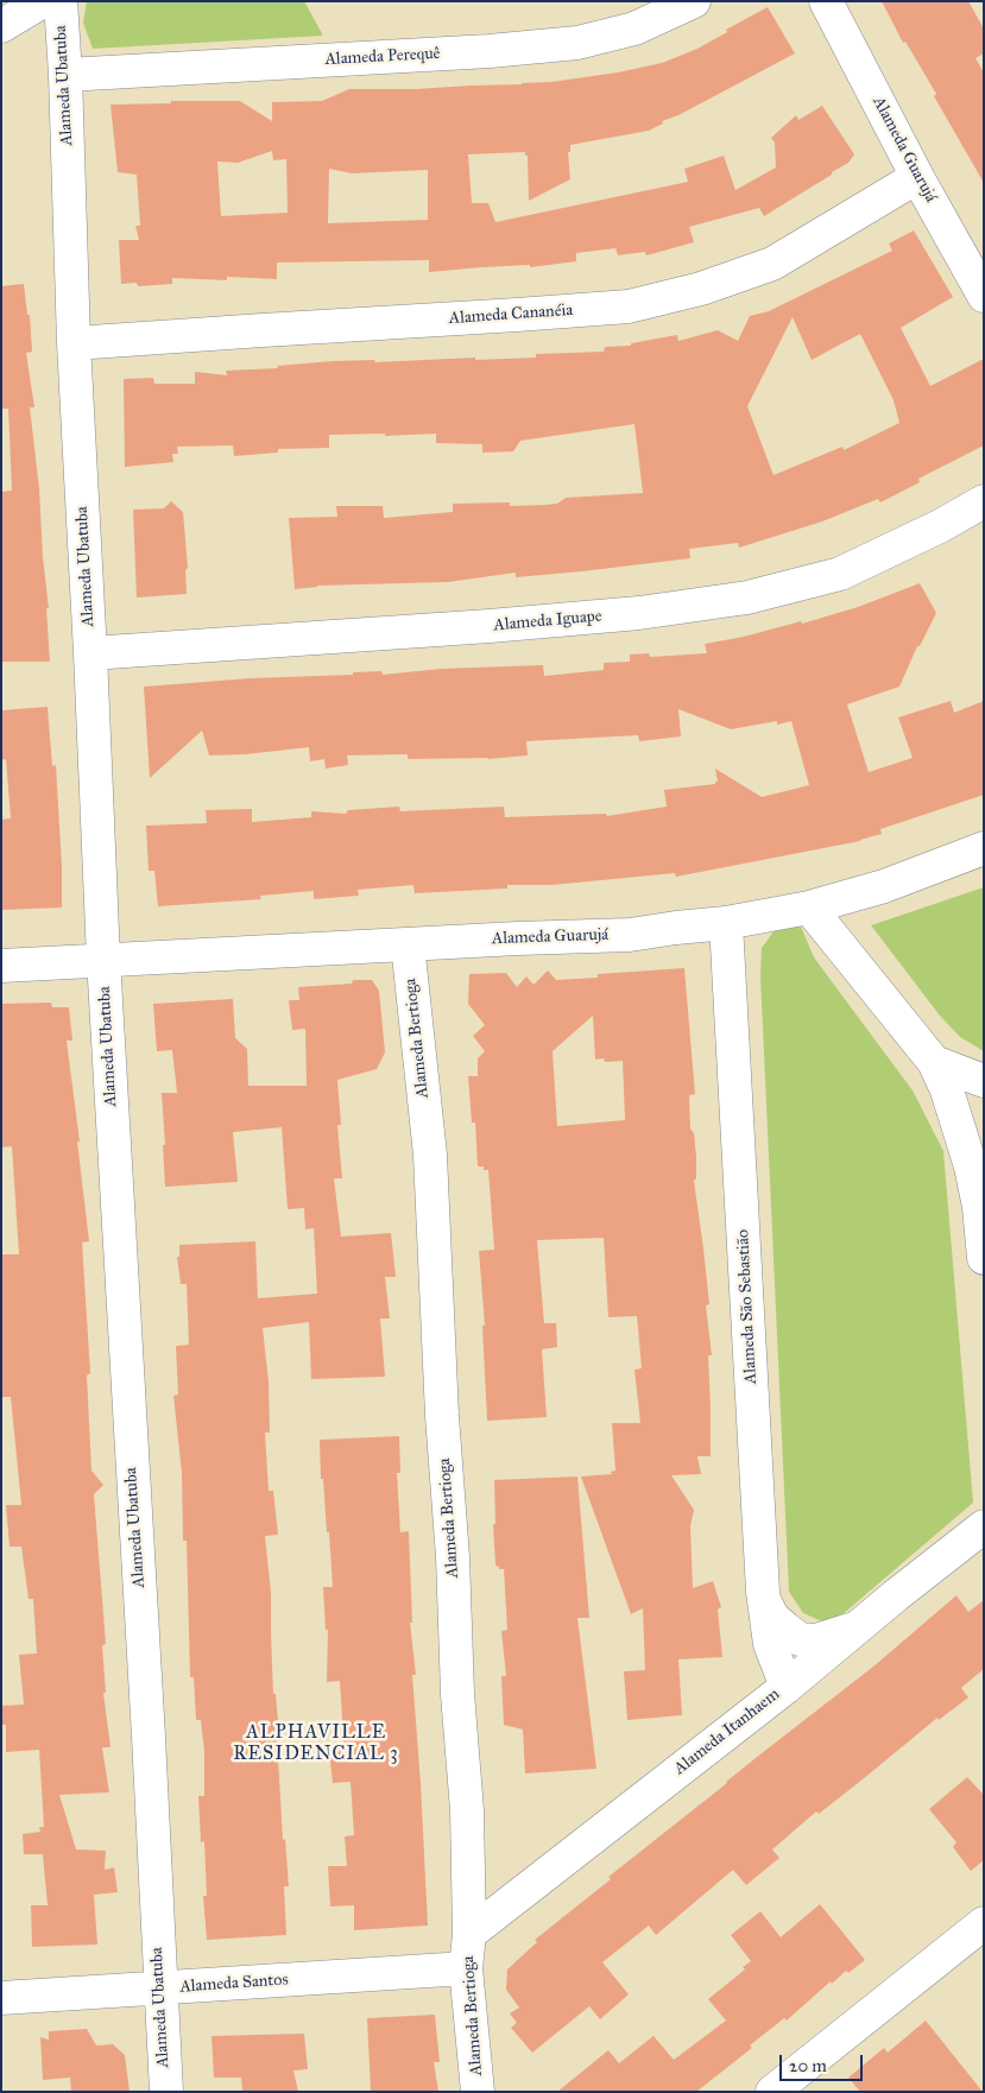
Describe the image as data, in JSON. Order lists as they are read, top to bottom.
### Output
{
  "streets": {
    "street": [
      "Alameda Perequê",
      "Alameda Ubatuba",
      "Alameda Guarujá",
      "Alameda Cananéia",
      "Alameda Iguape",
      "Alameda Bertioga",
      "Alameda São Sebastião",
      "Alameda Itanhaem",
      "Alameda Santos"
    ]
  },
  "crossings": [
    ["Alameda Perequê", "Alameda Ubatuba"],
    ["Alameda Ubatuba", "Alameda Guarujá"],
    ["Alameda Ubatuba", "Alameda Cananéia"],
    ["Alameda Ubatuba", "Alameda Iguape"],
    ["Alameda Ubatuba", "Alameda Santos"],
    ["Alameda Guarujá", "Alameda Cananéia"],
    ["Alameda Guarujá", "Alameda Bertioga"],
    ["Alameda Guarujá", "Alameda São Sebastião"],
    ["Alameda Bertioga", "Alameda Itanhaem"],
    ["Alameda Bertioga", "Alameda Santos"],
    ["Alameda São Sebastião", "Alameda Itanhaem"]
  ],
  "districts": ["ALPHAVILLE RESIDENCIAL 3"],
  "scale_bar": "20 m"
}
